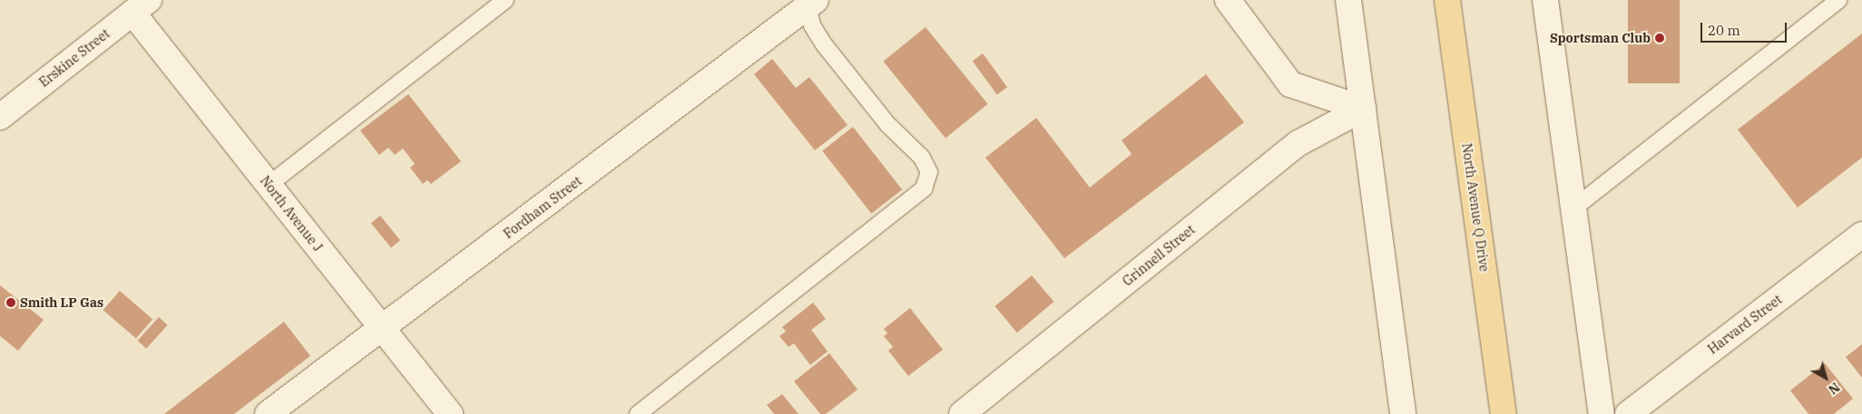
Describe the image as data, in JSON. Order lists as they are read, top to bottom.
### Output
{
  "streets": {
    "main road": ["North Avenue Q Drive"],
    "street": [
      "Erskine Street",
      "Fordham Street",
      "North Avenue J",
      "Grinnell Street",
      "Harvard Street"
    ]
  },
  "crossings": [
    ["Erskine Street", "North Avenue J"],
    ["Fordham Street", "North Avenue J"]
  ],
  "places": ["Sportsman Club", "Smith LP Gas"],
  "scale_bar": "20 m",
  "north": "bottom right"
}
